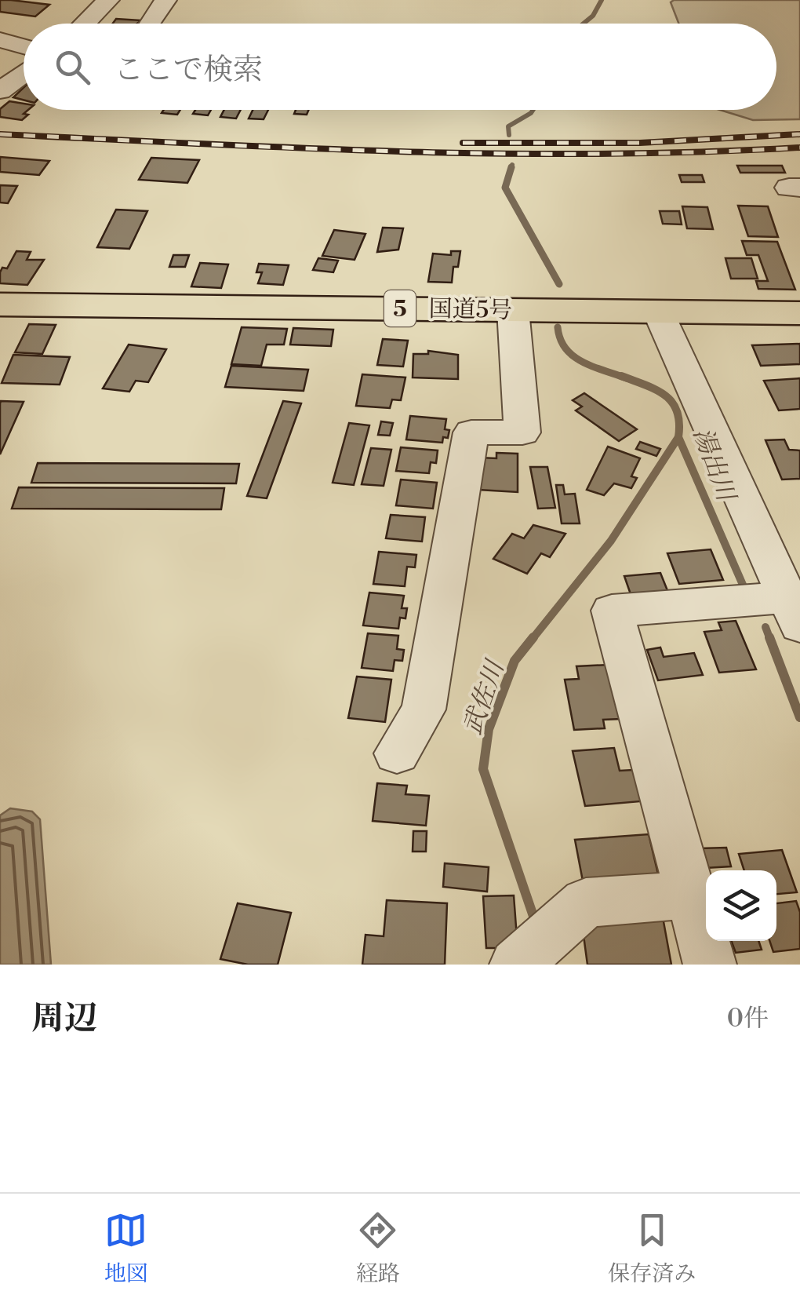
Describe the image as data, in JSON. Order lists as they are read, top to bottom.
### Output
{
  "streets": {
    "highway": ["5", "国道5号"]
  },
  "water": ["湯出川", "武佐川"],
  "page": {
    "search": "ここで検索",
    "heading": ["周辺", "0件"],
    "nav": ["地図", "経路", "保存済み"]
  }
}
